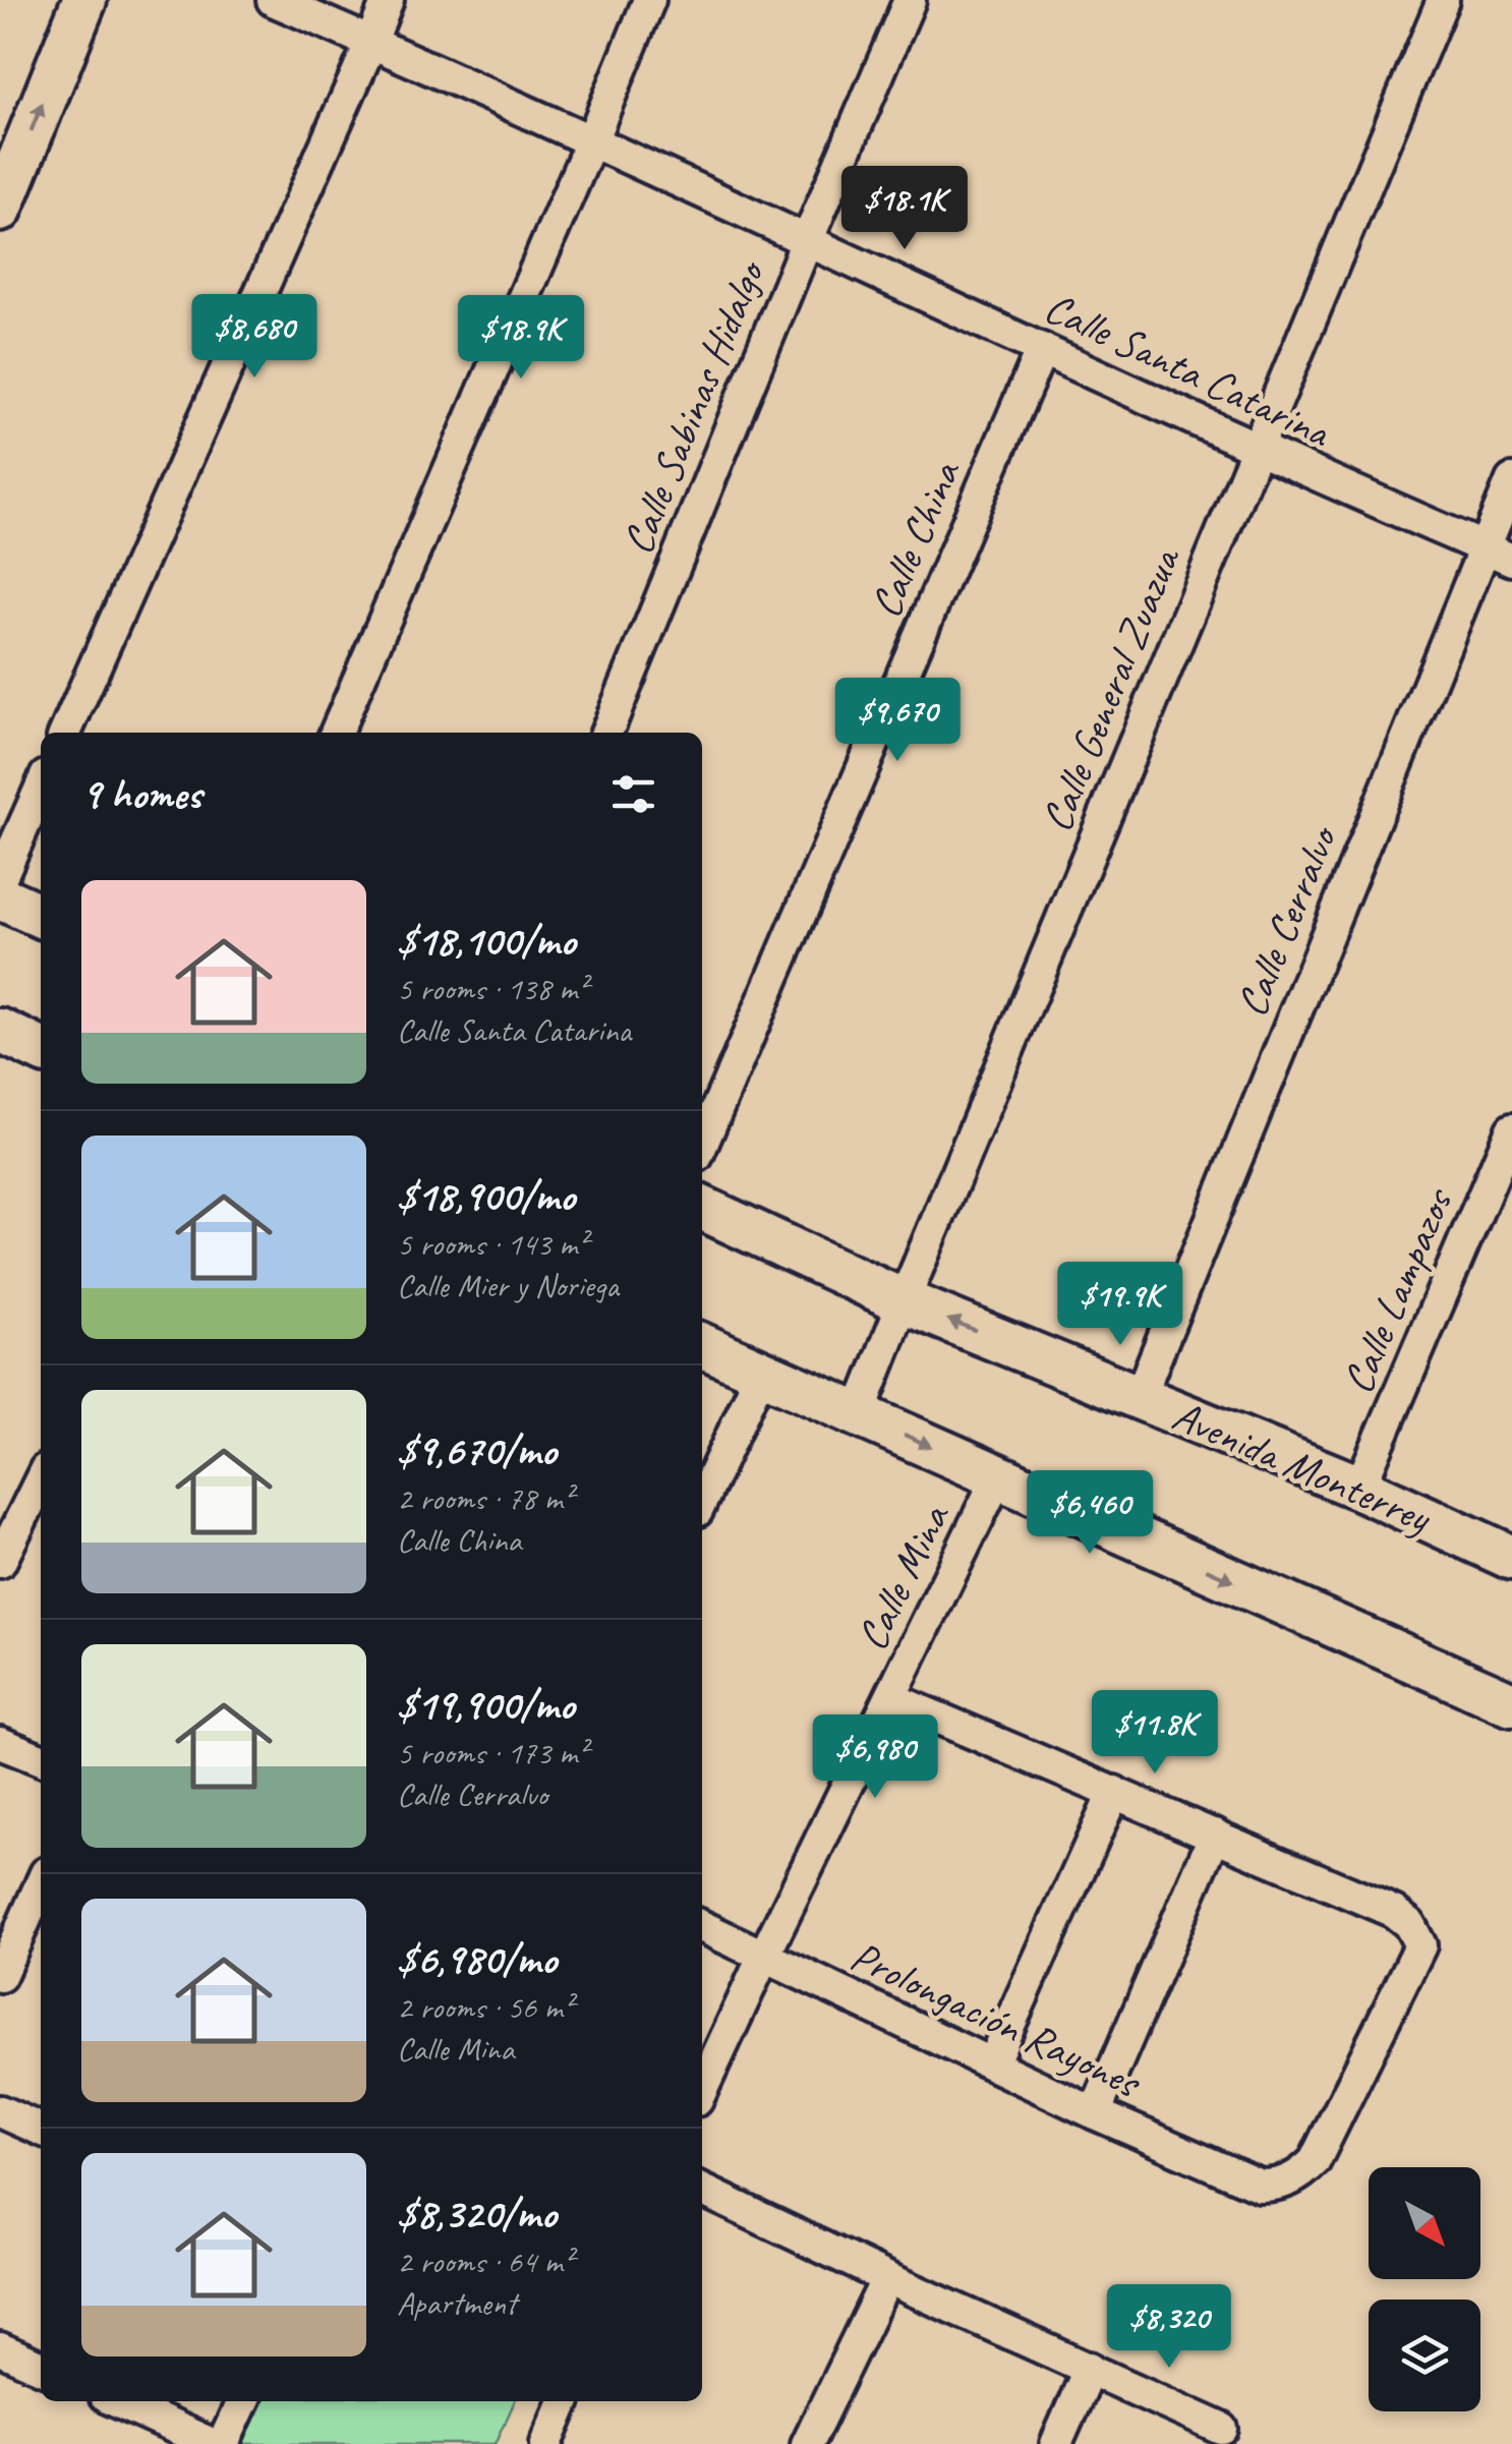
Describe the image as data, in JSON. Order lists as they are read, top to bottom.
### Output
{
  "streets": {
    "street": [
      "Calle Santa Catarina",
      "Calle Sabinas Hidalgo",
      "Calle China",
      "Calle General Zuazua",
      "Calle Cerralvo",
      "Calle Lampazos",
      "Avenida Monterrey",
      "Calle Mina",
      "Prolongación Rayones"
    ]
  },
  "crossings": [
    ["Calle Santa Catarina", "Calle Sabinas Hidalgo"],
    ["Calle Santa Catarina", "Calle China"],
    ["Calle Santa Catarina", "Calle General Zuazua"],
    ["Calle Santa Catarina", "Calle Cerralvo"],
    ["Calle General Zuazua", "Avenida Monterrey"],
    ["Calle Cerralvo", "Avenida Monterrey"],
    ["Calle Lampazos", "Avenida Monterrey"],
    ["Calle Mina", "Prolongación Rayones"]
  ],
  "north": "bottom right",
  "page": {
    "price": [
      "$18.1K",
      "$8,680",
      "$18.9K",
      "$9,670",
      "$19.9K",
      "$6,460",
      "$11.8K",
      "$6,980",
      "$8,320"
    ],
    "heading": "9 homes",
    "list": [
      {
        "name": "$18,100/mo",
        "note": "5 rooms · 138 m² · Calle Santa Catarina"
      },
      {
        "name": "$18,900/mo",
        "note": "5 rooms · 143 m² · Calle Mier y Noriega"
      },
      {
        "name": "$9,670/mo",
        "note": "2 rooms · 78 m² · Calle China"
      },
      {
        "name": "$19,900/mo",
        "note": "5 rooms · 173 m² · Calle Cerralvo"
      },
      {
        "name": "$6,980/mo",
        "note": "2 rooms · 56 m² · Calle Mina"
      },
      {
        "name": "$8,320/mo",
        "note": "2 rooms · 64 m² · Apartment"
      }
    ]
  }
}
